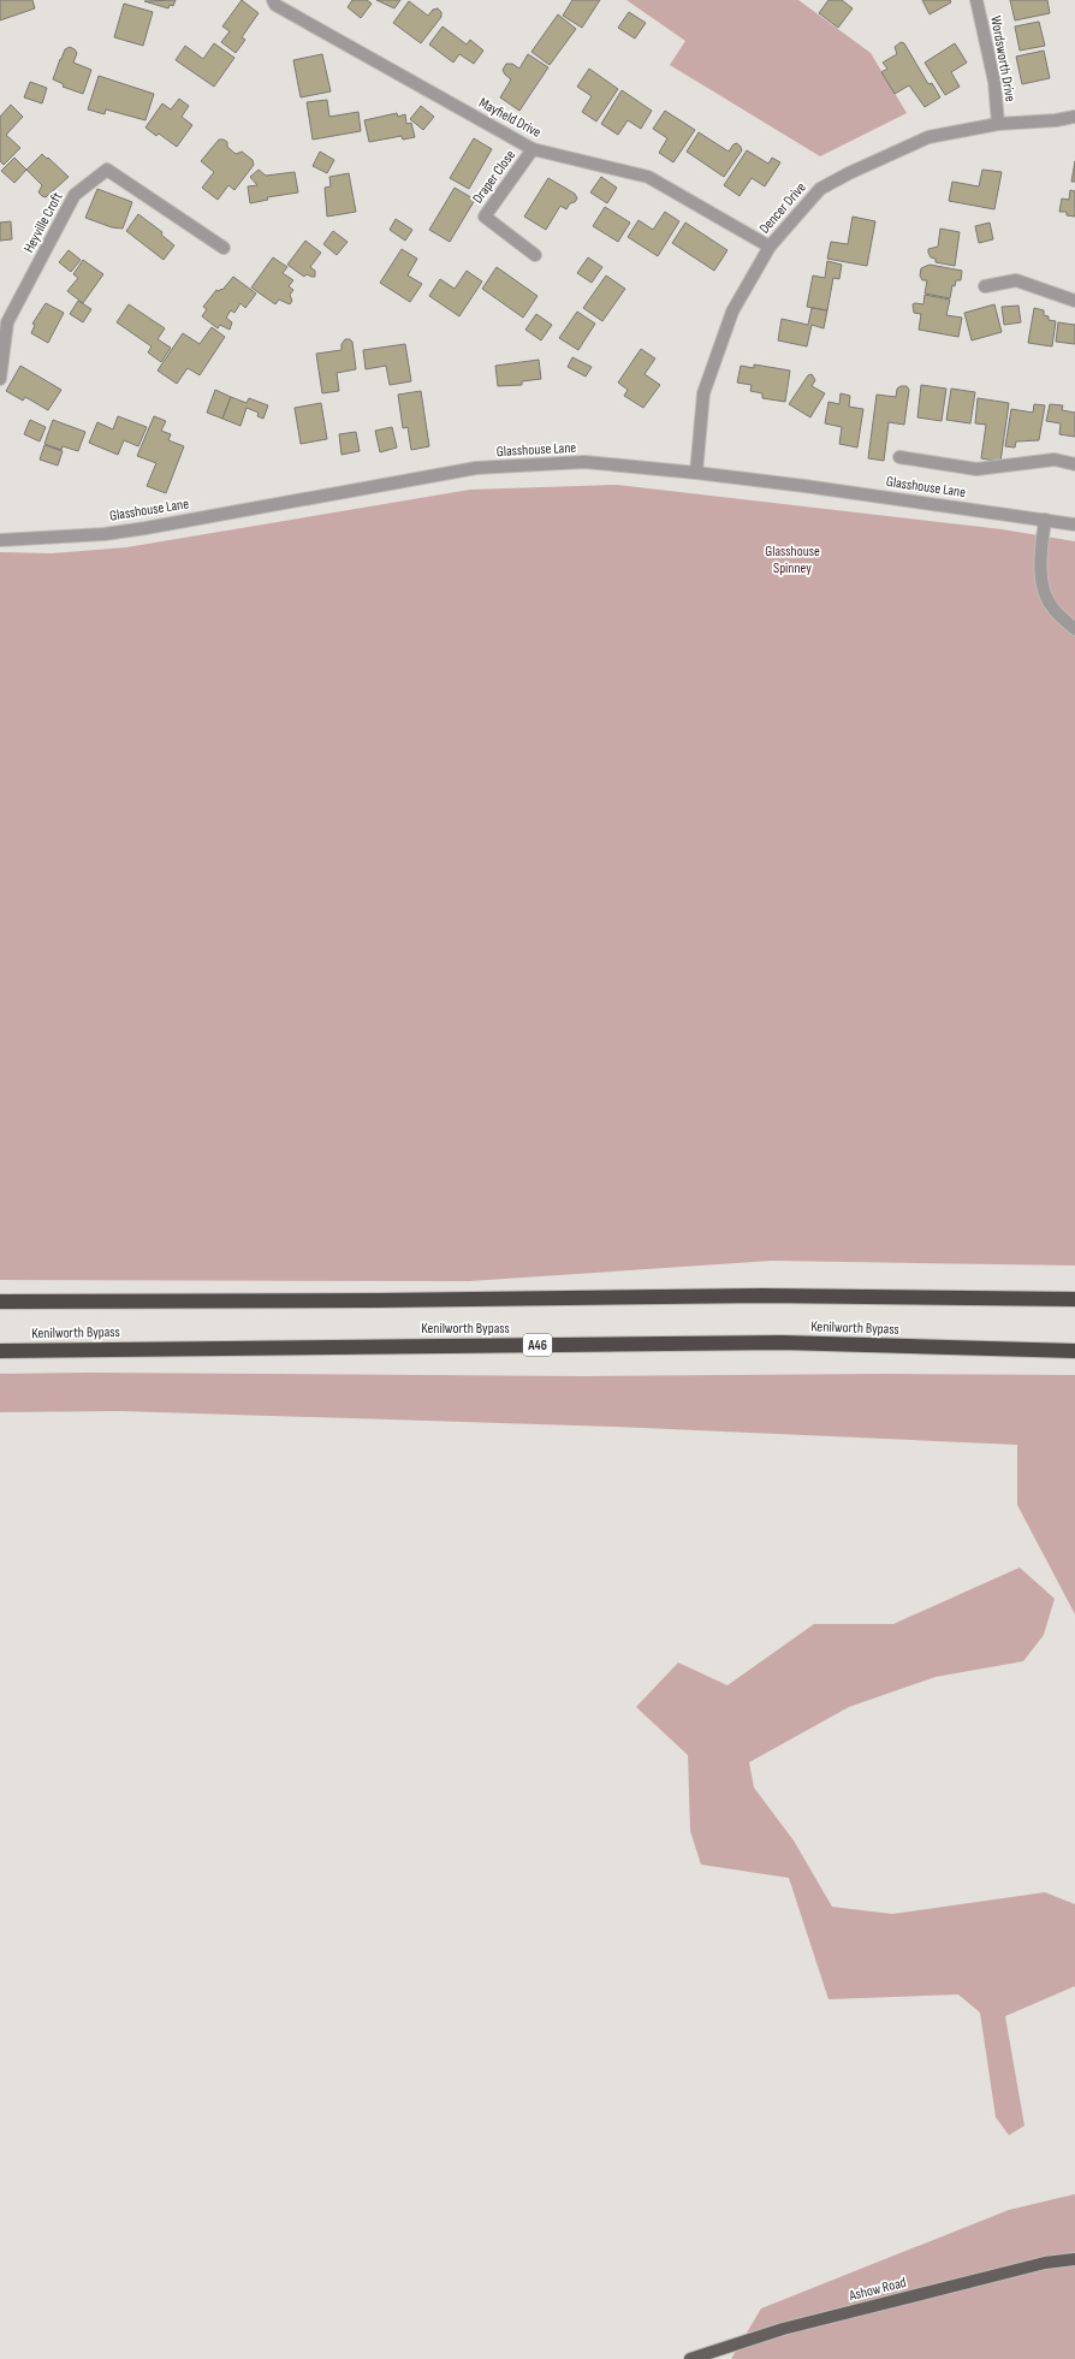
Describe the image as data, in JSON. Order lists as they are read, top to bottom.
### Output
{
  "streets": {
    "highway": ["Kenilworth Bypass", "A46"],
    "main road": ["Ashow Road"],
    "street": [
      "Wordsworth Drive",
      "Mayfield Drive",
      "Draper Close",
      "Dencer Drive",
      "Heyville Croft",
      "Glasshouse Lane"
    ]
  },
  "crossings": [
    ["Wordsworth Drive", "Dencer Drive"],
    ["Mayfield Drive", "Draper Close"],
    ["Mayfield Drive", "Dencer Drive"],
    ["Dencer Drive", "Glasshouse Lane"]
  ],
  "parks": ["Glasshouse Spinney"]
}
